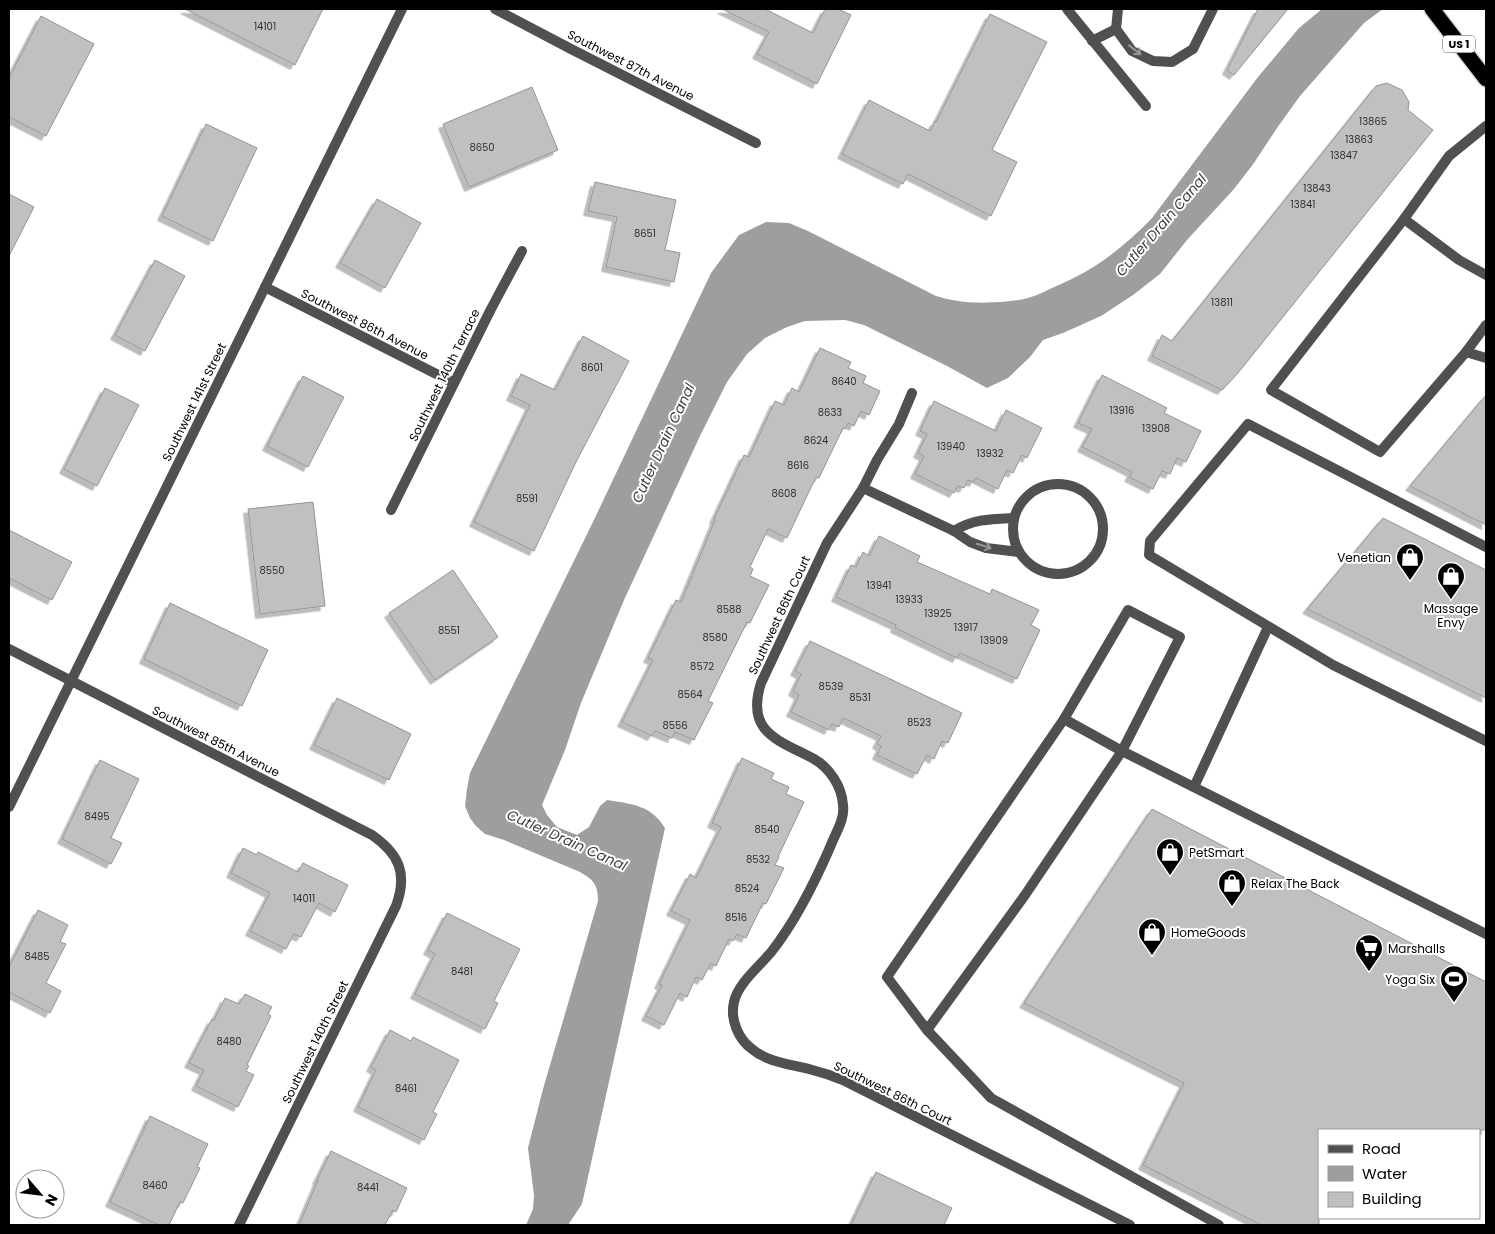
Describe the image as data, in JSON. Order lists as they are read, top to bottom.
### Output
{
  "streets": {
    "highway": ["US 1"],
    "street": [
      "Southwest 87th Avenue",
      "Southwest 86th Avenue",
      "Southwest 140th Terrace",
      "Southwest 141st Street",
      "Southwest 86th Court",
      "Southwest 85th Avenue",
      "Southwest 140th Street"
    ]
  },
  "crossings": [
    ["Southwest 86th Avenue", "Southwest 140th Terrace"],
    ["Southwest 86th Avenue", "Southwest 141st Street"],
    ["Southwest 141st Street", "Southwest 85th Avenue"],
    ["Southwest 85th Avenue", "Southwest 140th Street"]
  ],
  "water": ["Cutler Drain Canal"],
  "places": {
    "shop": [
      "Venetian",
      "Massage Envy",
      "PetSmart",
      "Relax The Back",
      "HomeGoods"
    ],
    "supermarket": ["Marshalls"],
    "sports": ["Yoga Six"]
  },
  "house_numbers": [
    "14101",
    "13865",
    "13863",
    "8650",
    "13847",
    "13843",
    "13841",
    "8651",
    "13811",
    "8601",
    "8640",
    "13916",
    "8633",
    "13908",
    "8624",
    "13940",
    "13932",
    "8616",
    "8608",
    "8591",
    "8550",
    "13941",
    "13933",
    "8588",
    "13925",
    "13917",
    "8551",
    "8580",
    "13909",
    "8572",
    "8539",
    "8564",
    "8531",
    "8523",
    "8556",
    "8495",
    "8540",
    "8532",
    "8524",
    "14011",
    "8516",
    "8485",
    "8481",
    "8480",
    "8461",
    "8460",
    "8441"
  ],
  "legend": ["Road", "Water", "Building"],
  "north": "bottom right"
}
